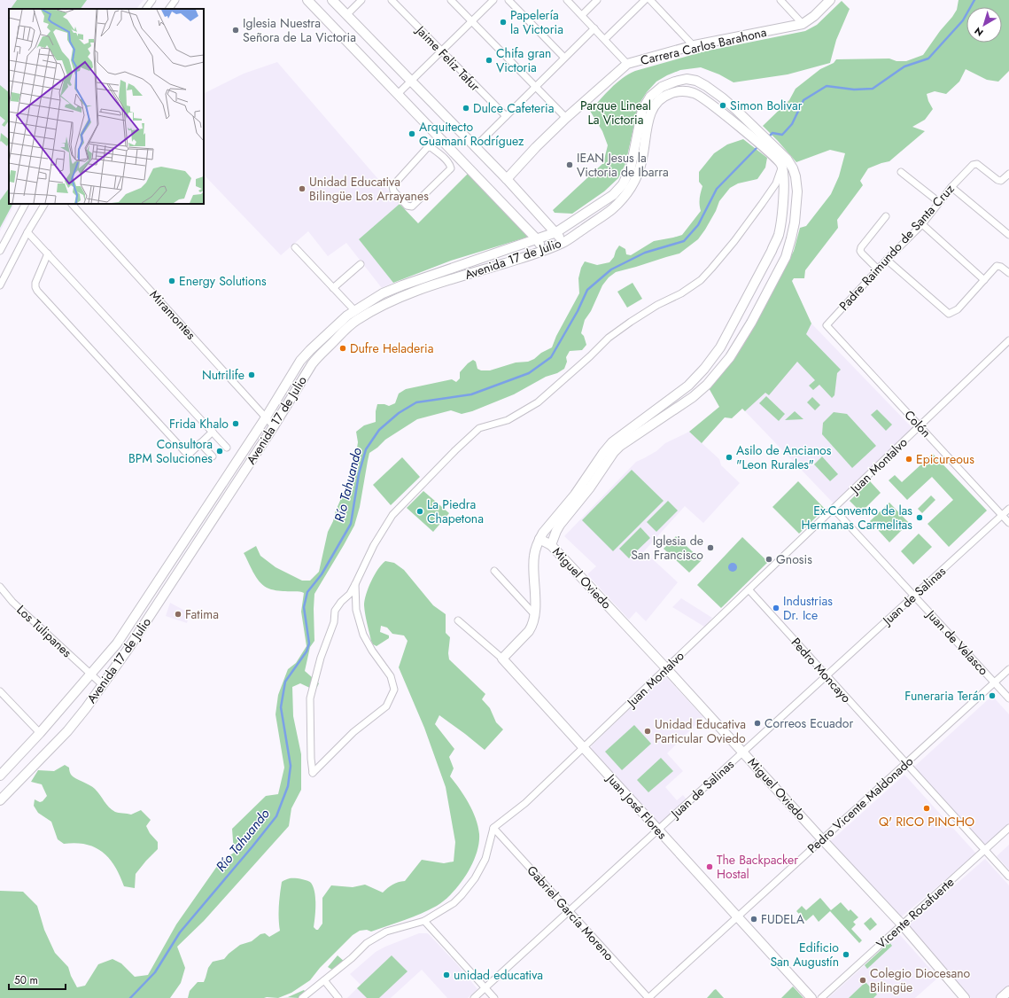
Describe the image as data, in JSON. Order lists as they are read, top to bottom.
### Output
{
  "streets": {
    "main road": [
      "Carrera Carlos Barahona",
      "Avenida 17 de Julio",
      "Miguel Oviedo",
      "Juan José Flores"
    ],
    "street": [
      "Jaime Feliz Tafur",
      "Padre Raimundo de Santa Cruz",
      "Miramontes",
      "Colón",
      "Juan Montalvo",
      "Juan de Salinas",
      "Los Tulipanes",
      "Juan de Velasco",
      "Pedro Moncayo",
      "Pedro Vicente Maldonado",
      "Gabriel García Moreno",
      "Vicente Rocafuerte"
    ]
  },
  "crossings": [
    ["Padre Raimundo de Santa Cruz", "Colón"],
    ["Avenida 17 de Julio", "Miramontes"],
    ["Avenida 17 de Julio", "Miguel Oviedo"],
    ["Avenida 17 de Julio", "Los Tulipanes"],
    ["Colón", "Juan Montalvo"],
    ["Colón", "Juan de Salinas"],
    ["Juan Montalvo", "Miguel Oviedo"],
    ["Juan Montalvo", "Juan de Velasco"],
    ["Juan Montalvo", "Pedro Moncayo"],
    ["Juan Montalvo", "Juan José Flores"],
    ["Juan Montalvo", "Gabriel García Moreno"],
    ["Miguel Oviedo", "Juan de Salinas"],
    ["Miguel Oviedo", "Pedro Vicente Maldonado"],
    ["Miguel Oviedo", "Vicente Rocafuerte"],
    ["Juan de Salinas", "Juan de Velasco"],
    ["Juan de Salinas", "Pedro Moncayo"],
    ["Juan de Salinas", "Juan José Flores"],
    ["Juan de Salinas", "Gabriel García Moreno"],
    ["Juan de Velasco", "Pedro Vicente Maldonado"],
    ["Pedro Moncayo", "Pedro Vicente Maldonado"],
    ["Pedro Moncayo", "Vicente Rocafuerte"],
    ["Pedro Vicente Maldonado", "Juan José Flores"],
    ["Pedro Vicente Maldonado", "Gabriel García Moreno"]
  ],
  "water": ["Río Tahuando"],
  "parks": ["Parque Lineal La Victoria"],
  "places": [
    "Papelería la Victoria",
    "Iglesia Nuestra Señora de La Victoria",
    "Chifa gran Victoria",
    "Simon Bolivar",
    "Dulce Cafeteria",
    "Arquitecto Guamaní Rodríguez",
    "IEAN Jesus la Victoria de Ibarra",
    "Unidad Educativa Bilingüe Los Arrayanes",
    "Energy Solutions",
    "Dufre Heladeria",
    "Nutrilife",
    "Frida Khalo",
    "Consultora BPM Soluciones",
    "Asilo de Ancianos \"Leon Rurales\"",
    "Epicureous",
    "La Piedra Chapetona",
    "Ex-Convento de las Hermanas Carmelitas",
    "Iglesia de San Francisco",
    "Gnosis",
    "Industrias Dr. Ice",
    "Fatima",
    "Funeraria Terán",
    "Correos Ecuador",
    "Unidad Educativa Particular Oviedo",
    "Q' RICO PINCHO",
    "The Backpacker Hostal",
    "FUDELA",
    "Edificio San Augustín",
    "unidad educativa",
    "Colegio Diocesano Bilingüe"
  ],
  "scale_bar": "50 m",
  "north": "bottom left"
}
